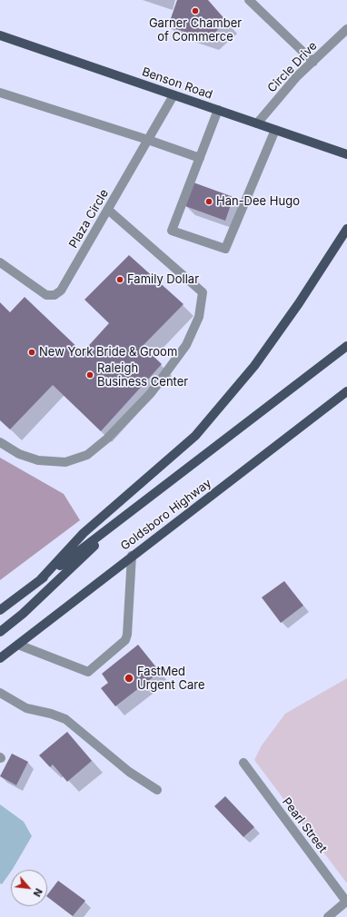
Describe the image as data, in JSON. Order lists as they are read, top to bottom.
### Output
{
  "streets": {
    "main road": ["Benson Road", "Goldsboro Highway"],
    "street": ["Circle Drive", "Plaza Circle", "Pearl Street"]
  },
  "crossings": [
    ["Circle Drive", "Benson Road"],
    ["Benson Road", "Plaza Circle"]
  ],
  "places": [
    "Garner Chamber of Commerce",
    "Han-Dee Hugo",
    "Family Dollar",
    "New York Bride & Groom",
    "Raleigh Business Center",
    "FastMed Urgent Care"
  ],
  "north": "bottom right"
}
